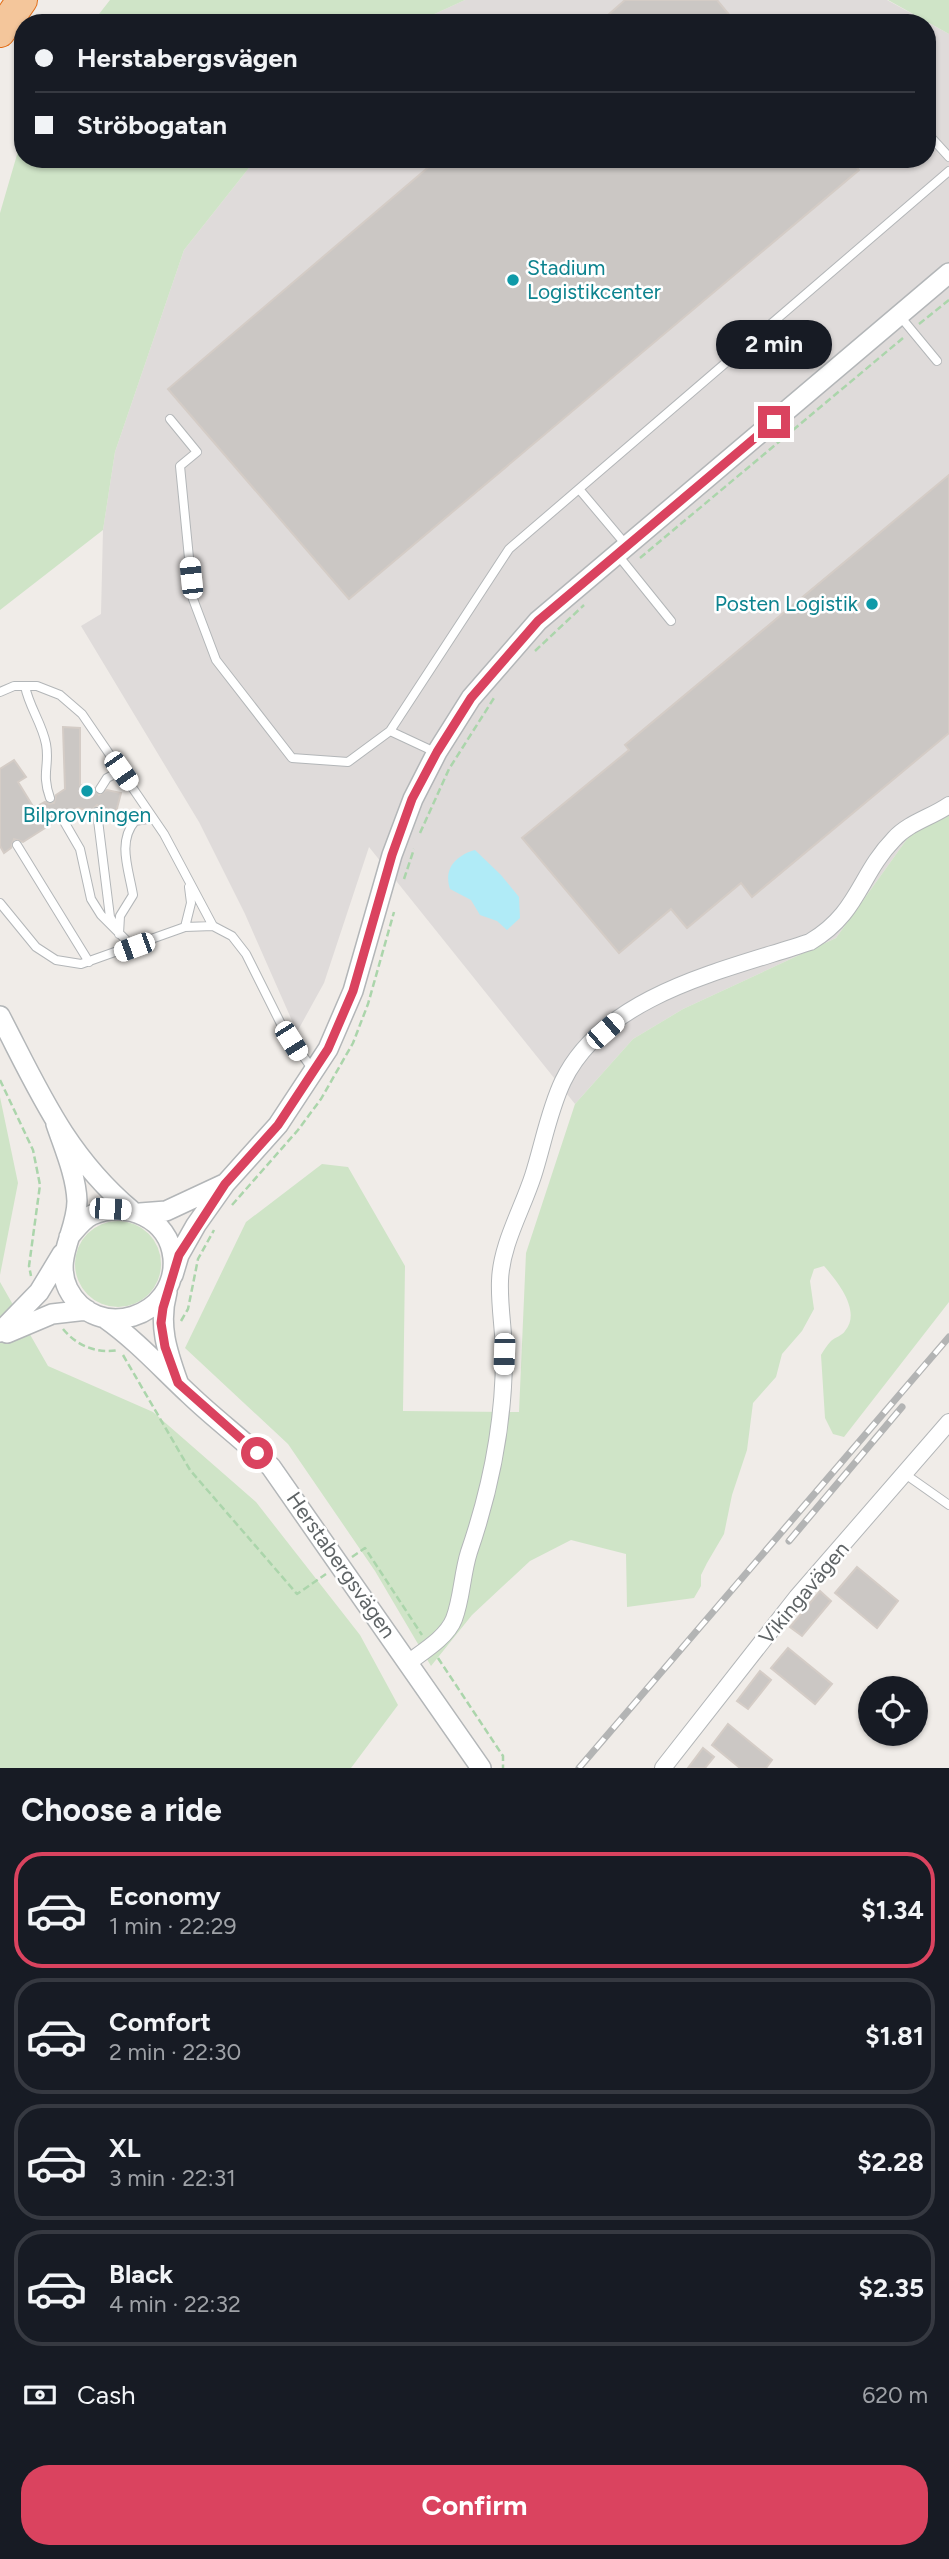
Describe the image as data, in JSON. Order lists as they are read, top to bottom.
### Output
{
  "streets": {
    "street": ["Herstabergsvägen", "Vikingavägen"]
  },
  "places": ["Stadium Logistikcenter", "Posten Logistik", "Bilprovningen"],
  "page": {
    "banner": ["Herstabergsvägen", "Ströbogatan"],
    "bubble": "2 min",
    "heading": "Choose a ride",
    "list": [
      {
        "name": "Economy",
        "note": "1 min · 22:29",
        "value": "$1.34"
      },
      {
        "name": "Comfort",
        "note": "2 min · 22:30",
        "value": "$1.81"
      },
      {
        "name": "XL",
        "note": "3 min · 22:31",
        "value": "$2.28"
      },
      {
        "name": "Black",
        "note": "4 min · 22:32",
        "value": "$2.35"
      }
    ],
    "pay": ["Cash", "620 m"],
    "buttons": "Confirm"
  }
}
